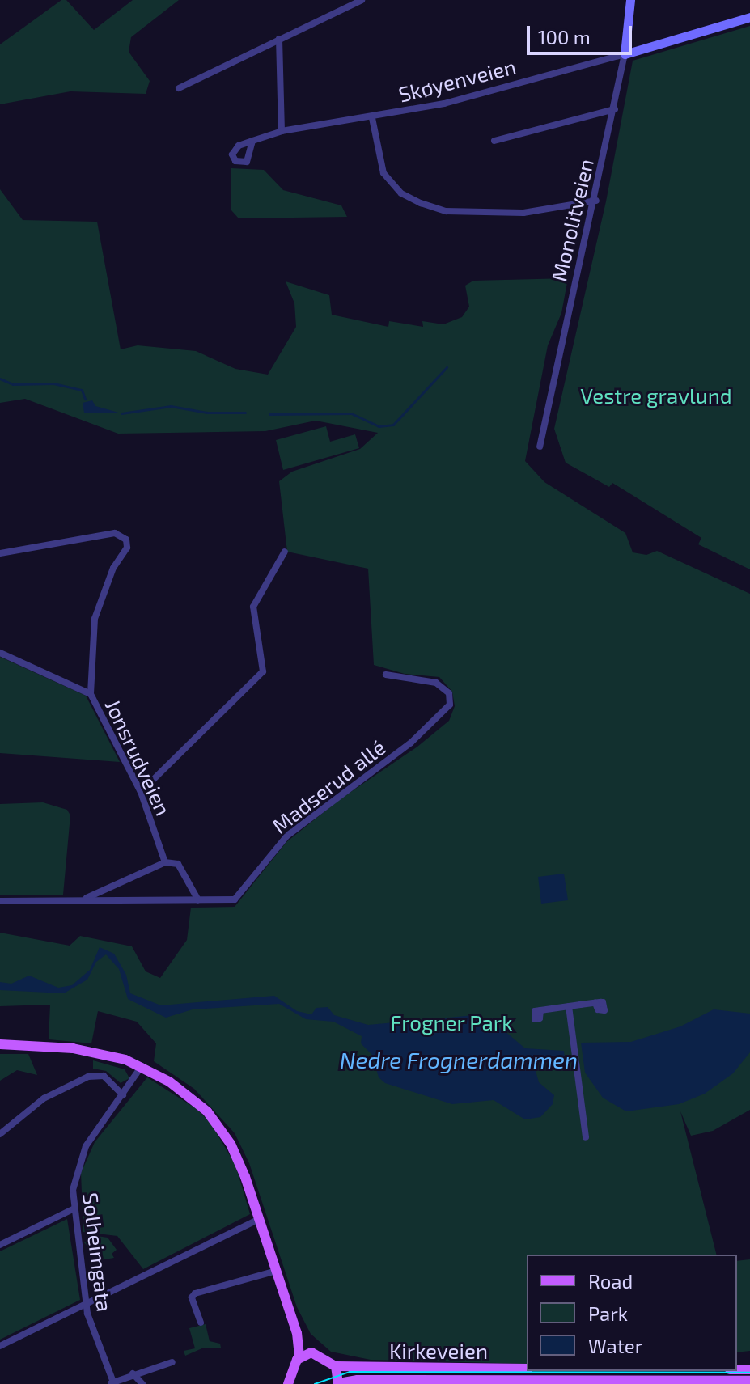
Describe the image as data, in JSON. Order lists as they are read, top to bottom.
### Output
{
  "streets": {
    "main road": ["Kirkeveien"],
    "street": [
      "Skøyenveien",
      "Monolitveien",
      "Jonsrudveien",
      "Madserud allé",
      "Solheimgata"
    ]
  },
  "crossings": [
    ["Skøyenveien", "Monolitveien"]
  ],
  "water": ["Nedre Frognerdammen"],
  "parks": ["Vestre gravlund", "Frogner Park"],
  "legend": ["Road", "Park", "Water"],
  "scale_bar": "100 m"
}
